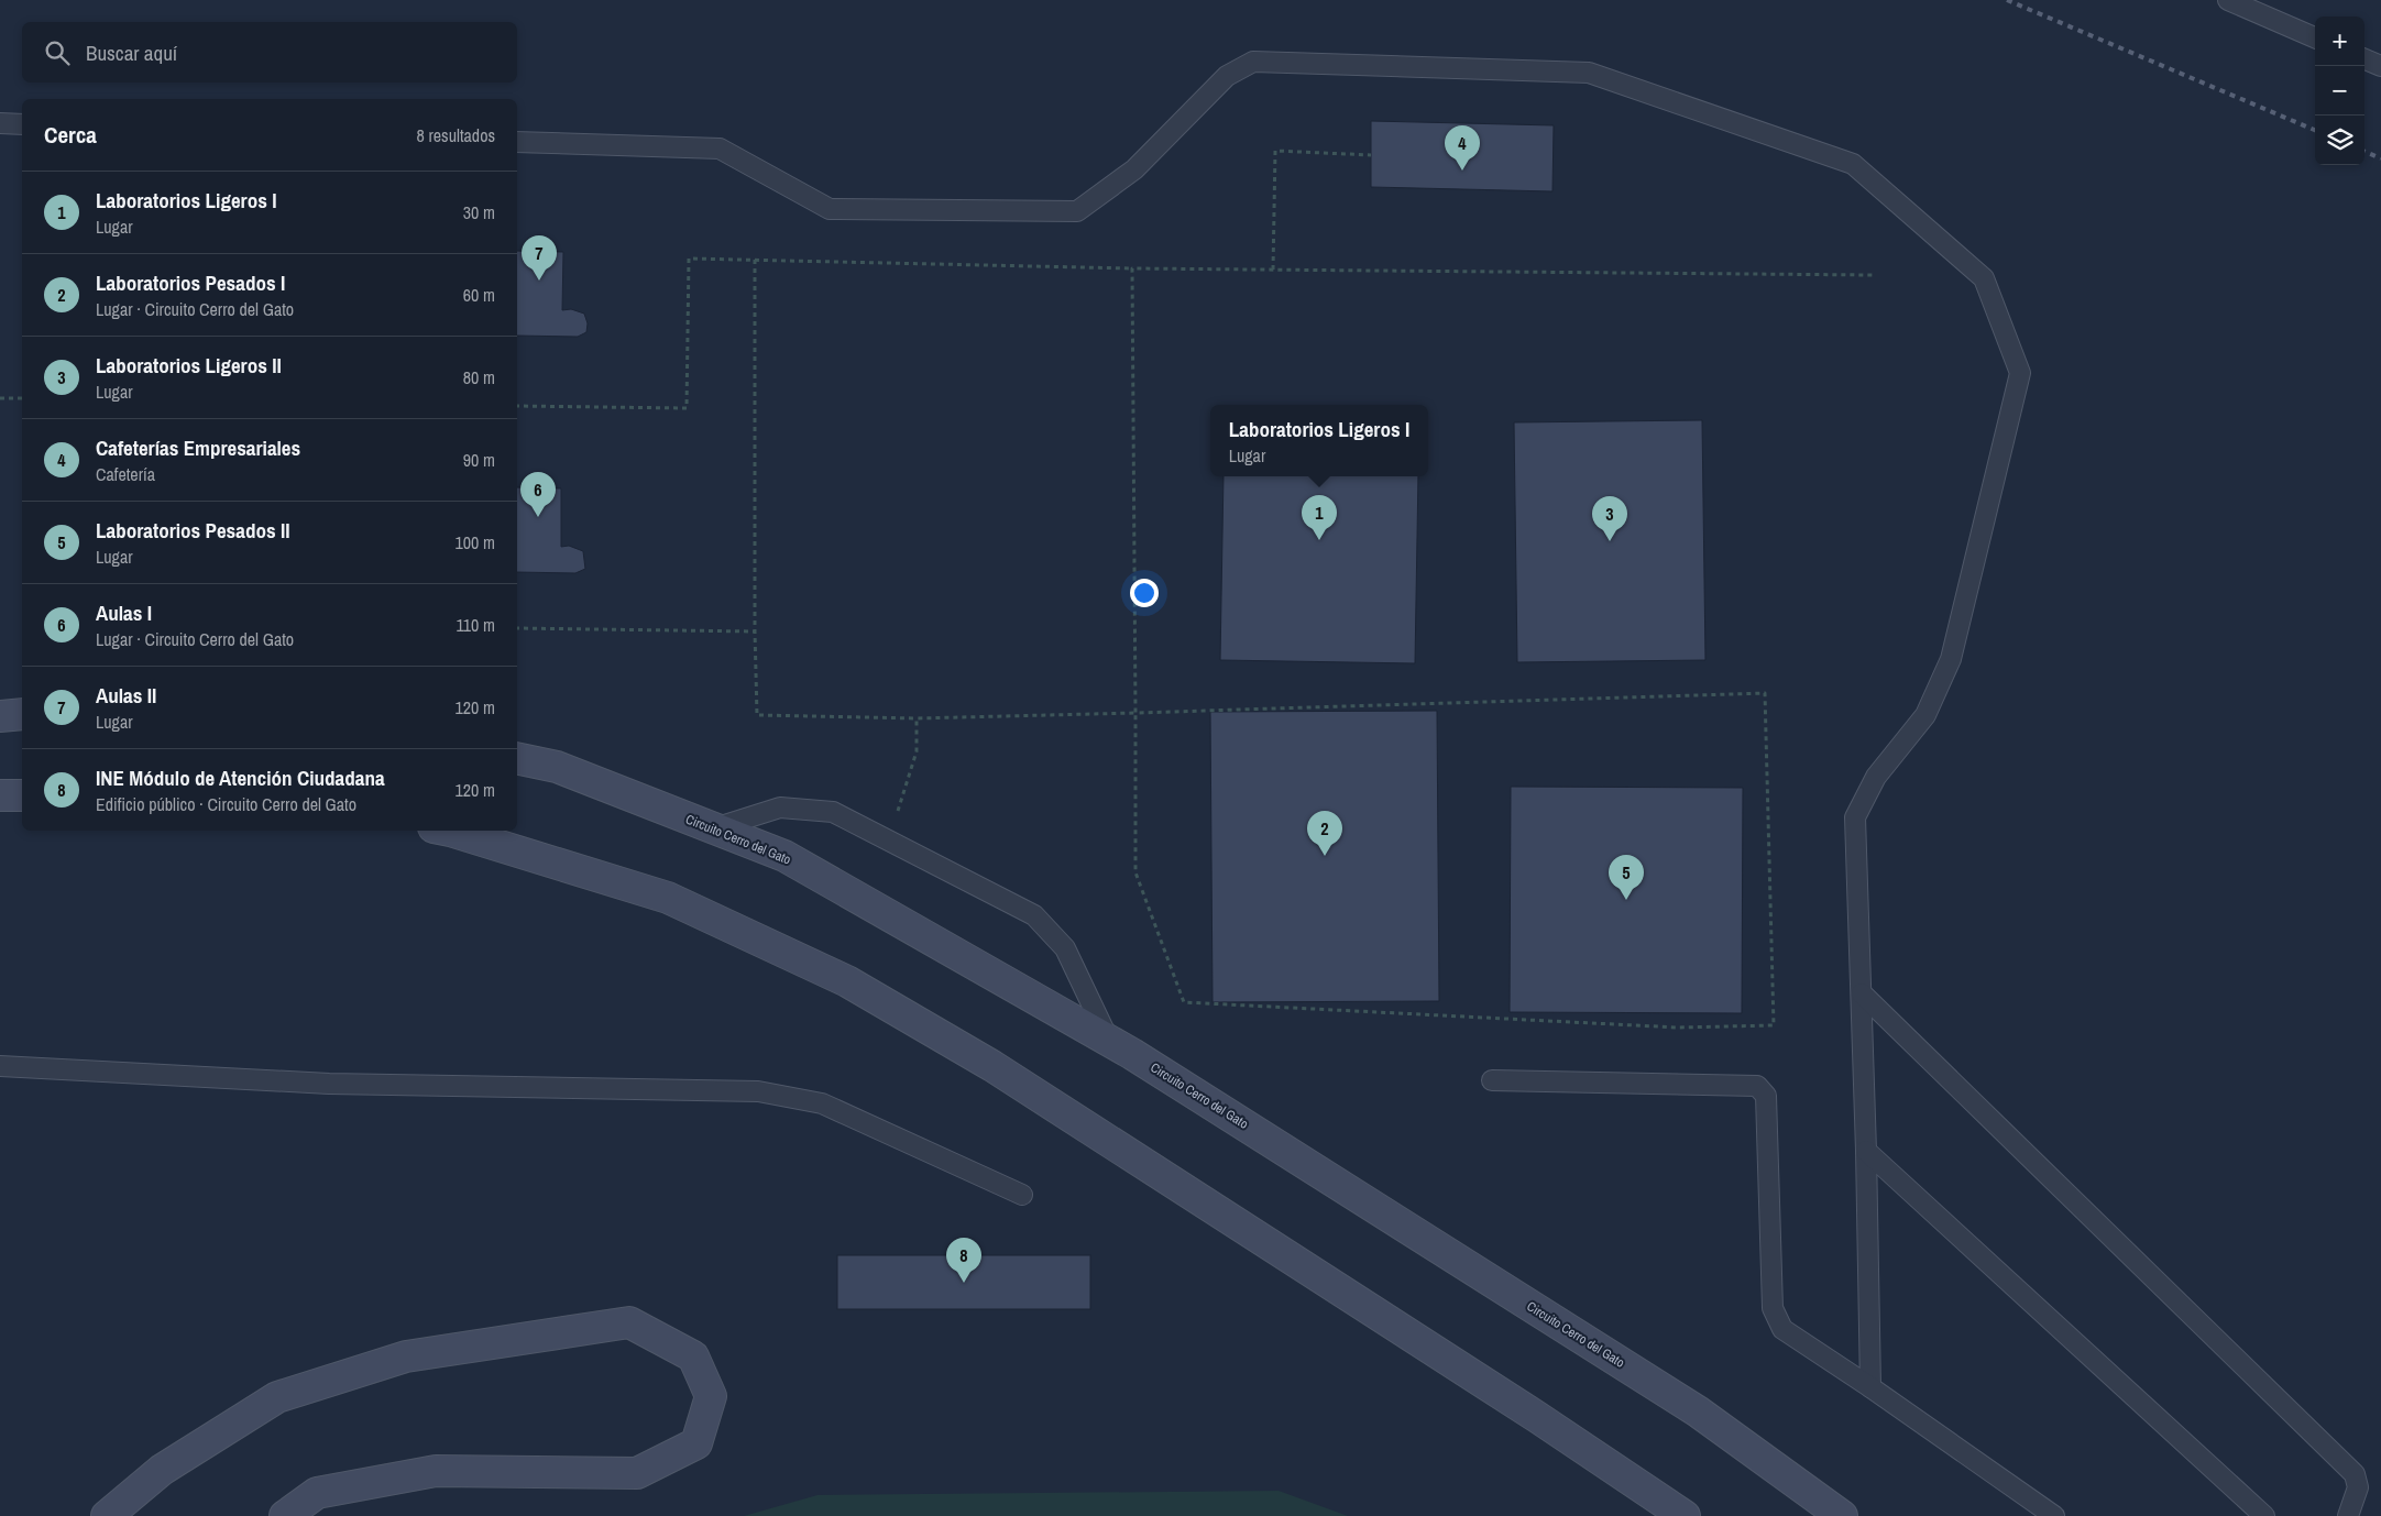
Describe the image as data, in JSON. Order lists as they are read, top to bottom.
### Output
{
  "streets": {
    "street": ["Circuito Cerro del Gato"]
  },
  "page": {
    "map_buttons": ["+", "−"],
    "search": "Buscar aquí",
    "heading": ["Cerca", "8 resultados"],
    "pins": [
      "4",
      "7",
      "6",
      "1",
      "3",
      "2",
      "5",
      "8"
    ],
    "list": [
      {
        "mark": "1",
        "name": "Laboratorios Ligeros I",
        "note": "Lugar",
        "value": "30 m"
      },
      {
        "mark": "2",
        "name": "Laboratorios Pesados I",
        "note": "Lugar · Circuito Cerro del Gato",
        "value": "60 m"
      },
      {
        "mark": "3",
        "name": "Laboratorios Ligeros II",
        "note": "Lugar",
        "value": "80 m"
      },
      {
        "mark": "4",
        "name": "Cafeterías Empresariales",
        "note": "Cafetería",
        "value": "90 m"
      },
      {
        "mark": "5",
        "name": "Laboratorios Pesados II",
        "note": "Lugar",
        "value": "100 m"
      },
      {
        "mark": "6",
        "name": "Aulas I",
        "note": "Lugar · Circuito Cerro del Gato",
        "value": "110 m"
      },
      {
        "mark": "7",
        "name": "Aulas II",
        "note": "Lugar",
        "value": "120 m"
      },
      {
        "mark": "8",
        "name": "INE Módulo de Atención Ciudadana",
        "note": "Edificio público · Circuito Cerro del Gato",
        "value": "120 m"
      }
    ],
    "popup": ["Laboratorios Ligeros I", "Lugar"]
  }
}
